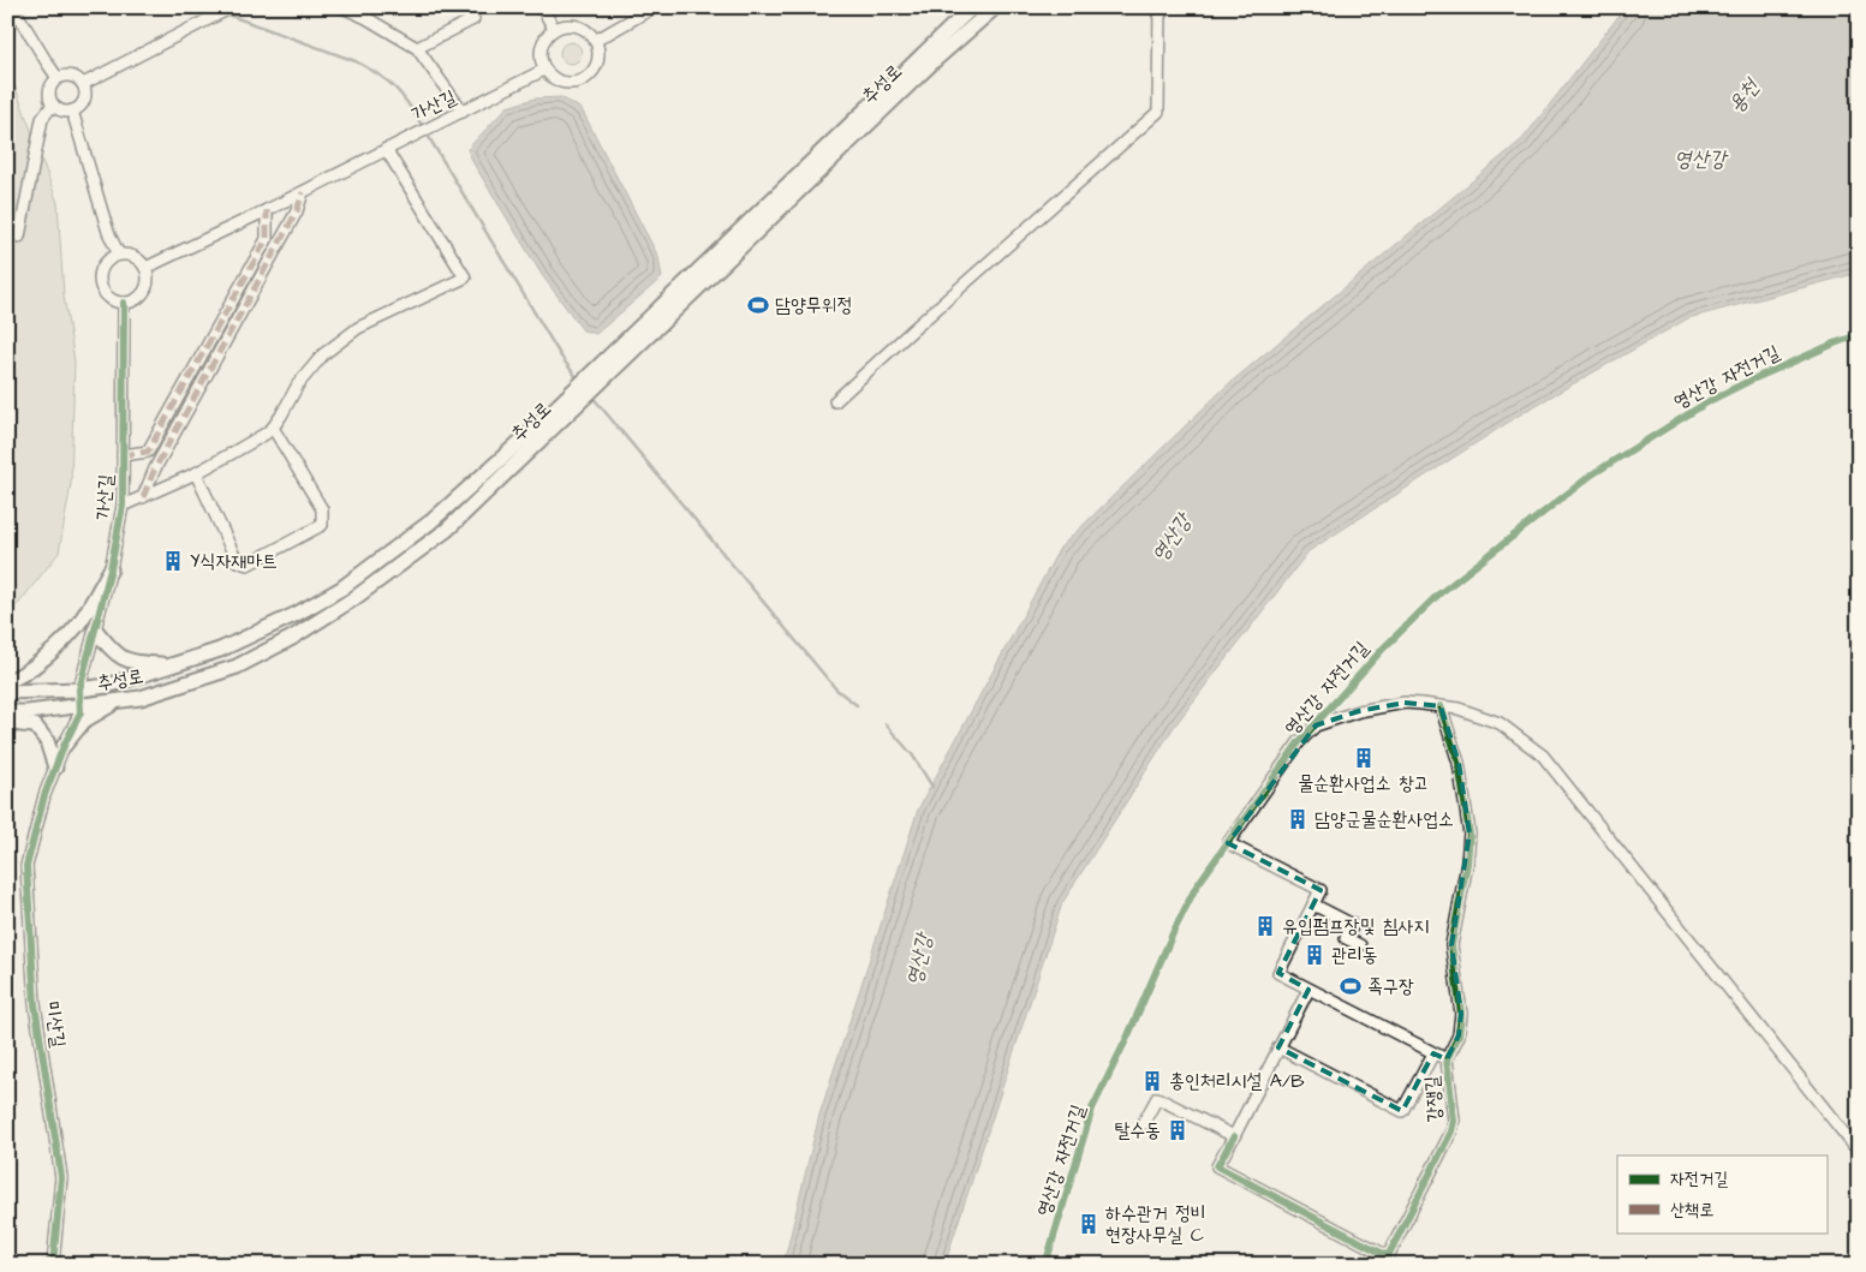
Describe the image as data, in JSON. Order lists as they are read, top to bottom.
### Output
{
  "streets": {
    "main road": ["추성로"],
    "street": [
      "가산길",
      "영산강 자전거길",
      "미산길",
      "강쟁길"
    ]
  },
  "crossings": [
    ["추성로", "가산길"],
    ["추성로", "미산길"],
    ["가산길", "미산길"],
    ["영산강 자전거길", "강쟁길"]
  ],
  "water": ["용천", "영산강"],
  "places": {
    "sports": ["담양무위정", "족구장"],
    "building": [
      "Y식자재마트",
      "물순환사업소 창고",
      "담양군물순환사업소",
      "유입펌프장및 침사지",
      "관리동",
      "총인처리시설 A/B",
      "탈수동",
      "하수관거 정비 현장사무실 C"
    ]
  },
  "legend": ["자전거길", "산책로"]
}
